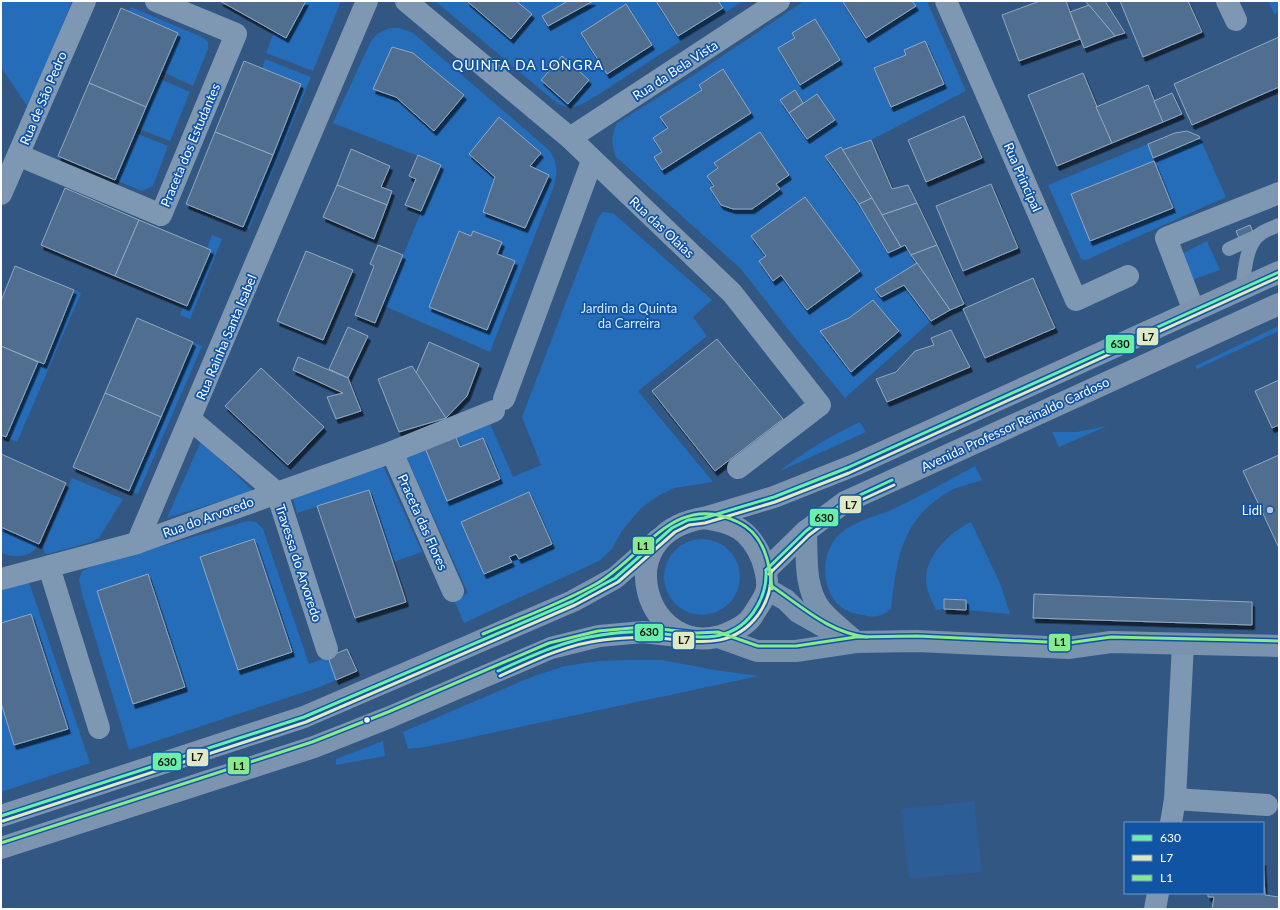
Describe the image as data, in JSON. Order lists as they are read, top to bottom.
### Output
{
  "streets": {
    "main road": ["Avenida Professor Reinaldo Cardoso"],
    "street": [
      "Rua da Bela Vista",
      "Rua de São Pedro",
      "Praceta dos Estudantes",
      "Rua Principal",
      "Rua das Olaias",
      "Rua Rainha Santa Isabel",
      "Rua do Arvoredo",
      "Praceta das Flores",
      "Travessa do Arvoredo"
    ]
  },
  "crossings": [
    ["Rua da Bela Vista", "Rua das Olaias"],
    ["Rua de São Pedro", "Praceta dos Estudantes"],
    ["Rua das Olaias", "Rua do Arvoredo"],
    ["Rua Rainha Santa Isabel", "Rua do Arvoredo"],
    ["Rua Rainha Santa Isabel", "Travessa do Arvoredo"],
    ["Rua do Arvoredo", "Praceta das Flores"],
    ["Rua do Arvoredo", "Travessa do Arvoredo"]
  ],
  "districts": ["QUINTA DA LONGRA"],
  "parks": ["Jardim da Quinta da Carreira"],
  "places": ["Lidl"],
  "lines": ["transit line 630", "transit line L7", "transit line L1"],
  "legend": ["630", "L7", "L1"]
}
